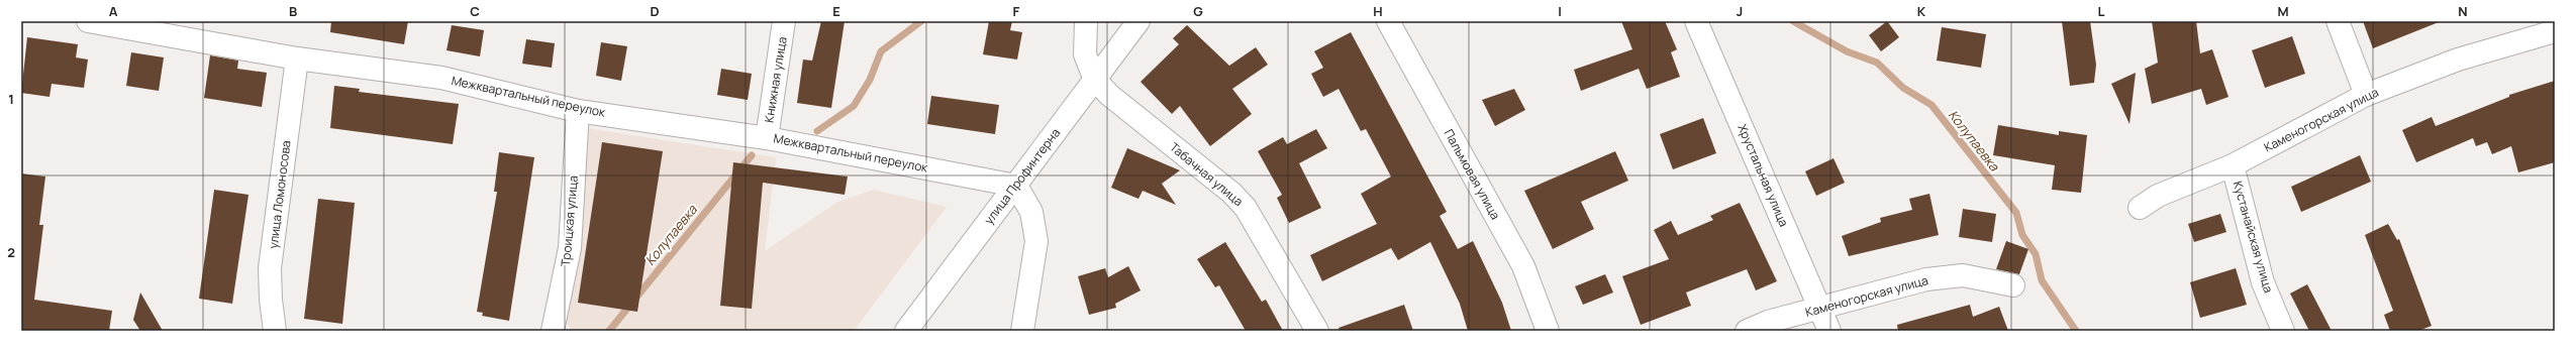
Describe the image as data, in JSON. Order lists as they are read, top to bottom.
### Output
{
  "streets": {
    "street": [
      "Книжная улица",
      "Межквартальный переулок",
      "Каменогорская улица",
      "Табачная улица",
      "Пальмовая улица",
      "Хрустальная улица",
      "улица Профинтерна",
      "улица Ломоносова",
      "Троицкая улица",
      "Кустанайская улица"
    ]
  },
  "crossings": [
    ["Книжная улица", "Межквартальный переулок"],
    ["Межквартальный переулок", "улица Профинтерна"],
    ["Межквартальный переулок", "улица Ломоносова"],
    ["Межквартальный переулок", "Троицкая улица"],
    ["Каменогорская улица", "Хрустальная улица"],
    ["Каменогорская улица", "Кустанайская улица"],
    ["Табачная улица", "улица Профинтерна"]
  ],
  "water": ["Колупаевка"],
  "grid": {
    "columns": [
      "A",
      "B",
      "C",
      "D",
      "E",
      "F",
      "G",
      "H",
      "I",
      "J",
      "K",
      "L",
      "M",
      "N"
    ],
    "rows": ["1", "2"]
  }
}
